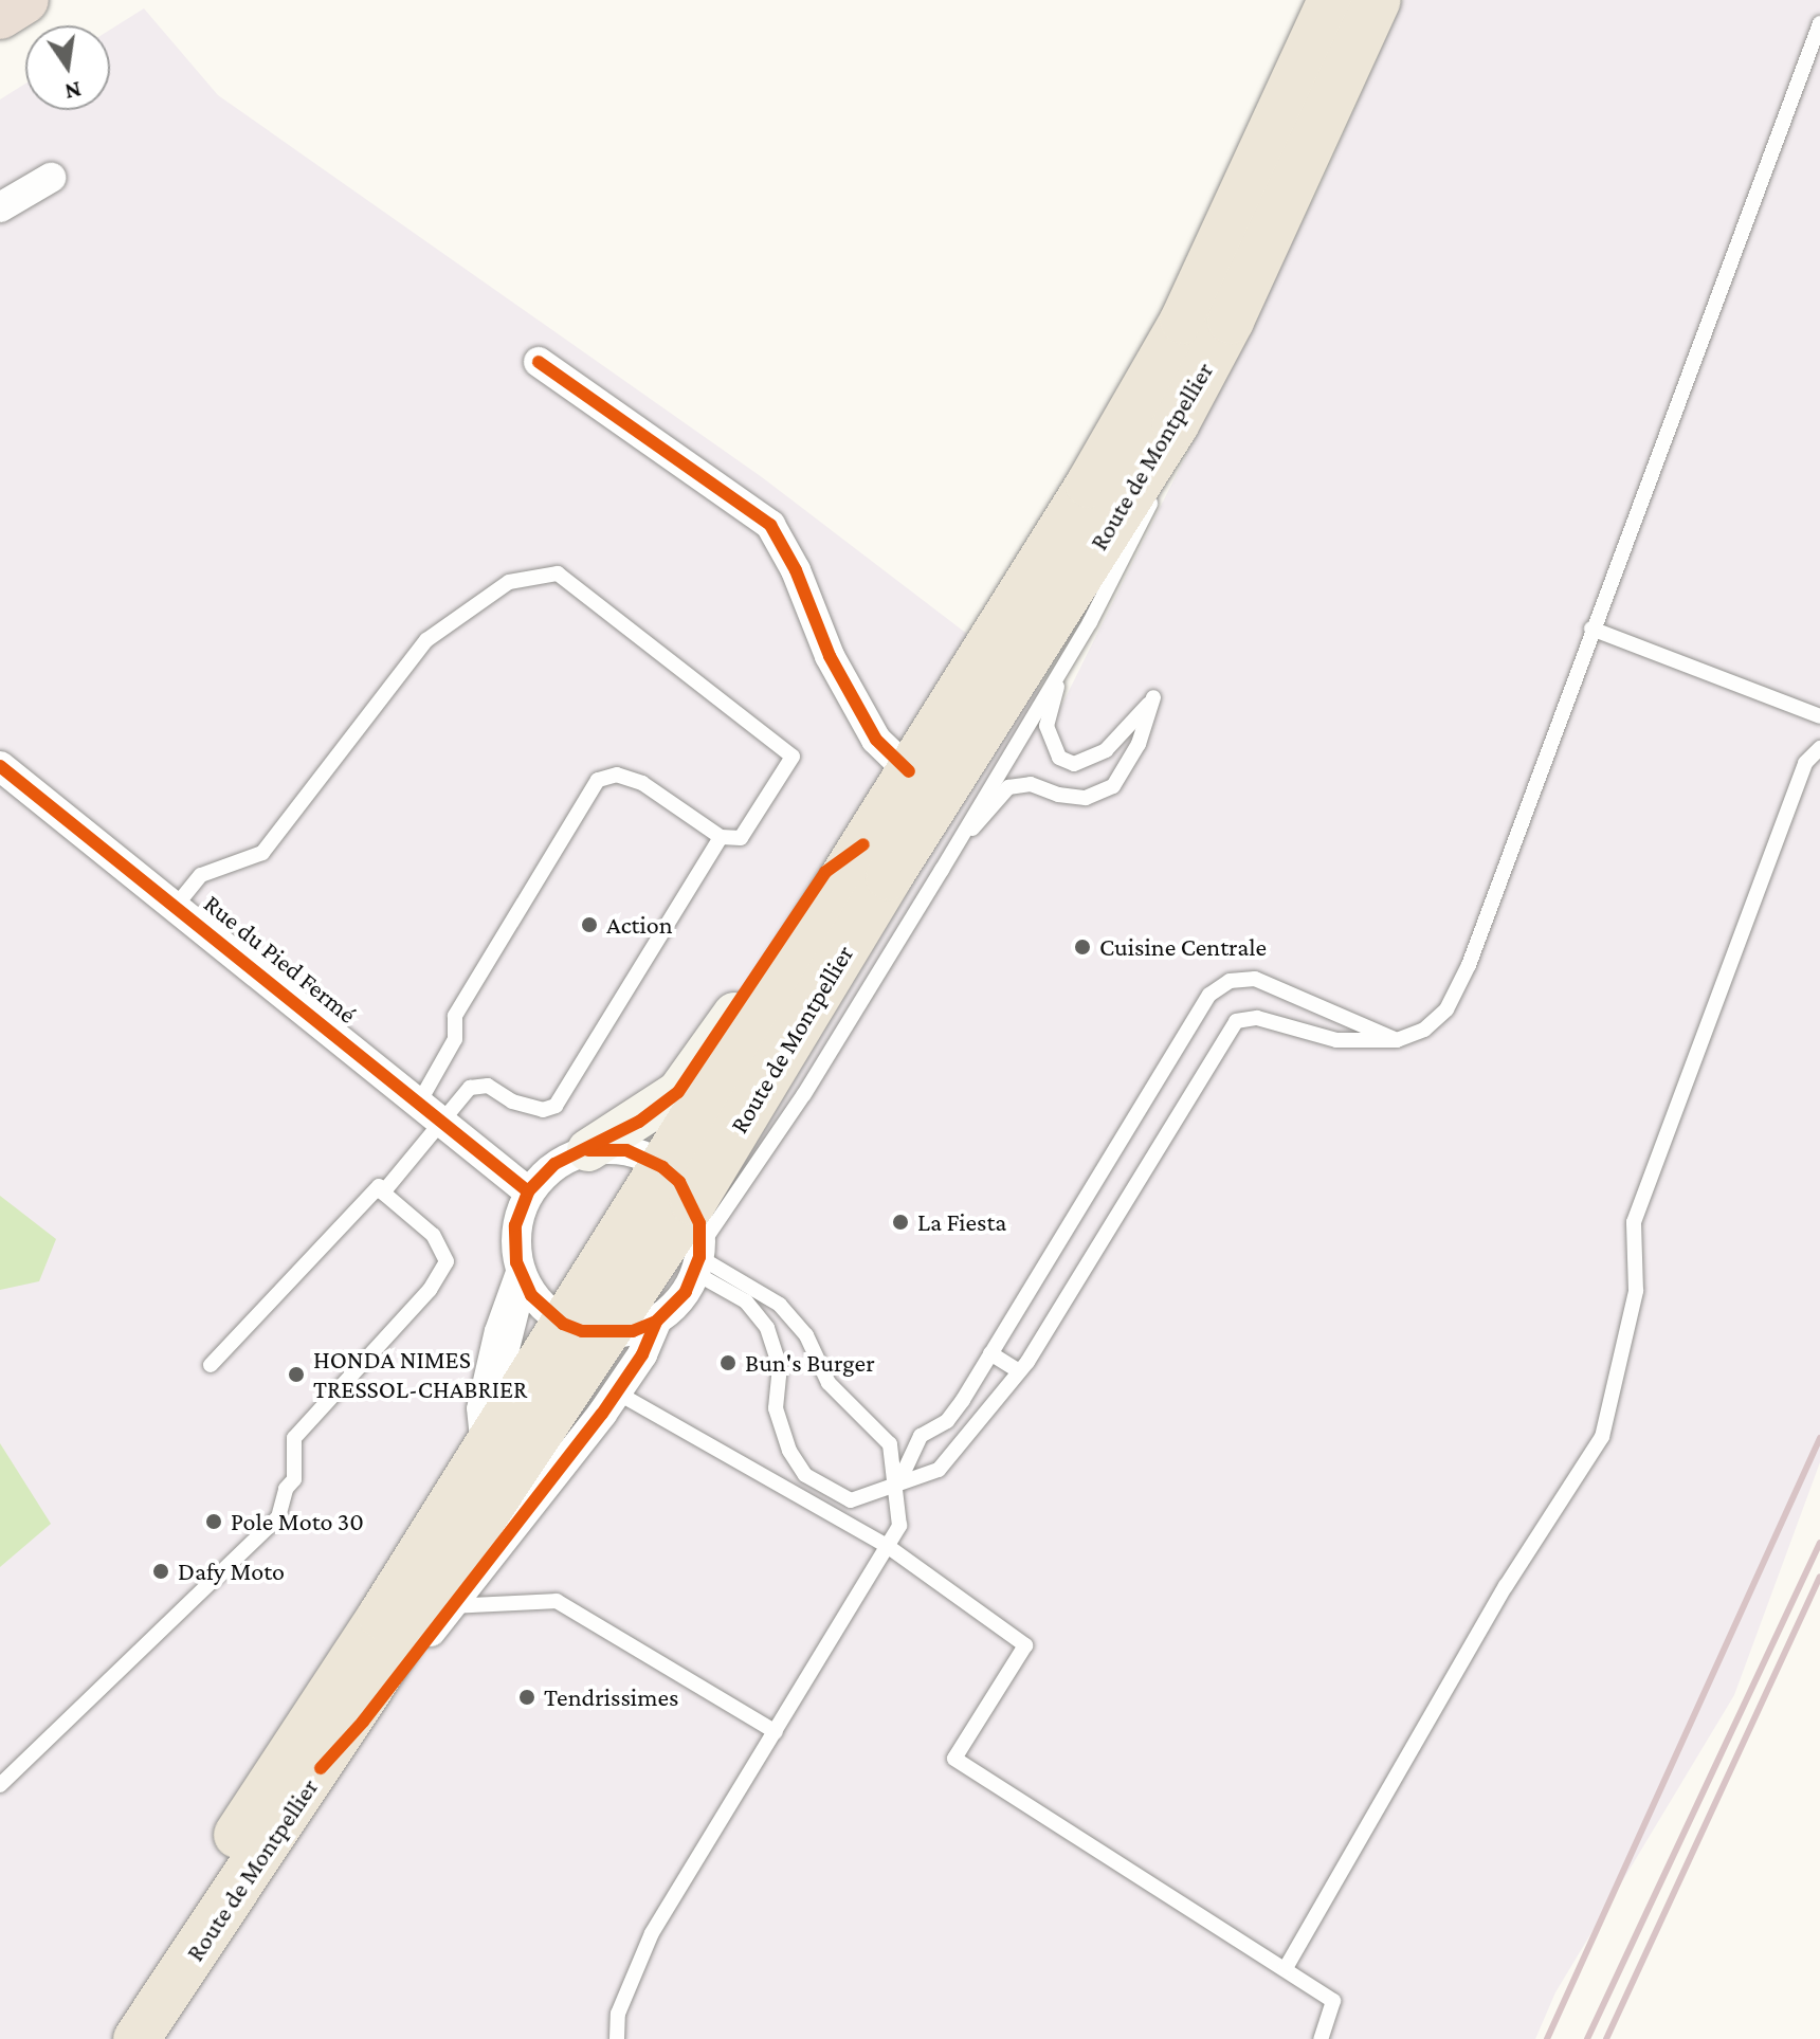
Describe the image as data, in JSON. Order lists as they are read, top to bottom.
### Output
{
  "streets": {
    "main road": ["Route de Montpellier"],
    "street": ["Rue du Pied Fermé"]
  },
  "places": [
    "Action",
    "Cuisine Centrale",
    "La Fiesta",
    "Bun's Burger",
    "HONDA NIMES TRESSOL-CHABRIER",
    "Pole Moto 30",
    "Dafy Moto",
    "Tendrissimes"
  ],
  "north": "bottom"
}
